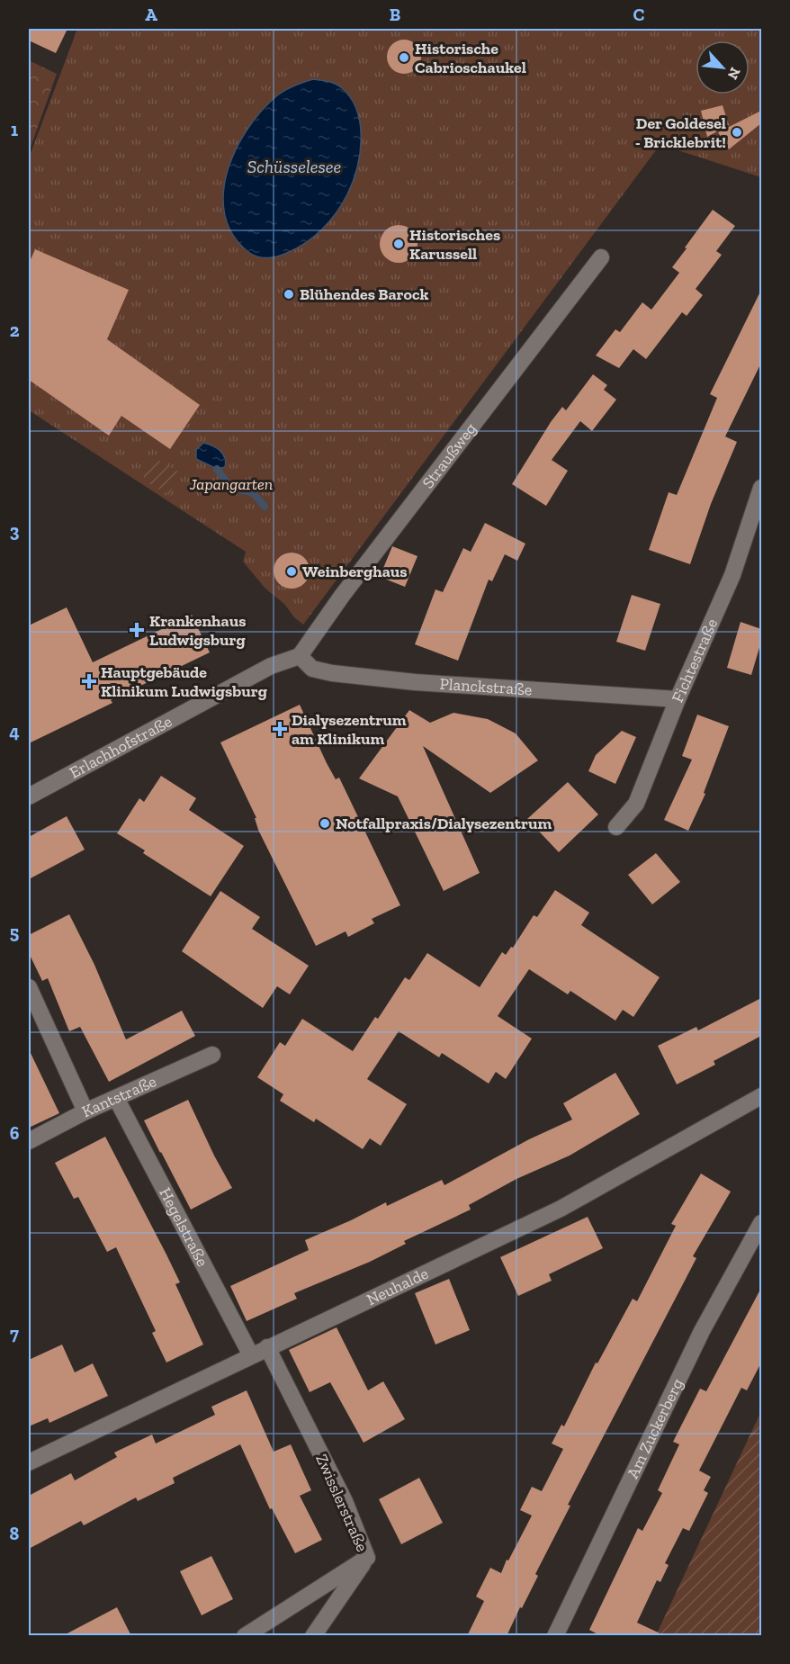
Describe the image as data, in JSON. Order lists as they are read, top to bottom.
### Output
{
  "streets": {
    "street": [
      "Straußweg",
      "Fichtestraße",
      "Planckstraße",
      "Erlachhofstraße",
      "Kantstraße",
      "Hegelstraße",
      "Neuhalde",
      "Am Zuckerberg",
      "Zwisslerstraße"
    ]
  },
  "crossings": [
    ["Straußweg", "Planckstraße"],
    ["Straußweg", "Erlachhofstraße"],
    ["Fichtestraße", "Planckstraße"],
    ["Planckstraße", "Erlachhofstraße"],
    ["Kantstraße", "Hegelstraße"],
    ["Hegelstraße", "Neuhalde"],
    ["Neuhalde", "Zwisslerstraße"]
  ],
  "water": ["Schüsselesee"],
  "parks": ["Japangarten"],
  "places": {
    "other": [
      "Historische Cabrioschaukel",
      "Der Goldesel - Bricklebrit!",
      "Historisches Karussell",
      "Blühendes Barock",
      "Weinberghaus",
      "Notfallpraxis/Dialysezentrum"
    ],
    "health": ["Krankenhaus Ludwigsburg", "Hauptgebäude Klinikum Ludwigsburg", "Dialysezentrum am Klinikum"]
  },
  "north": "bottom right",
  "grid": {
    "columns": ["A", "B", "C"],
    "rows": [
      "1",
      "2",
      "3",
      "4",
      "5",
      "6",
      "7",
      "8"
    ]
  }
}
